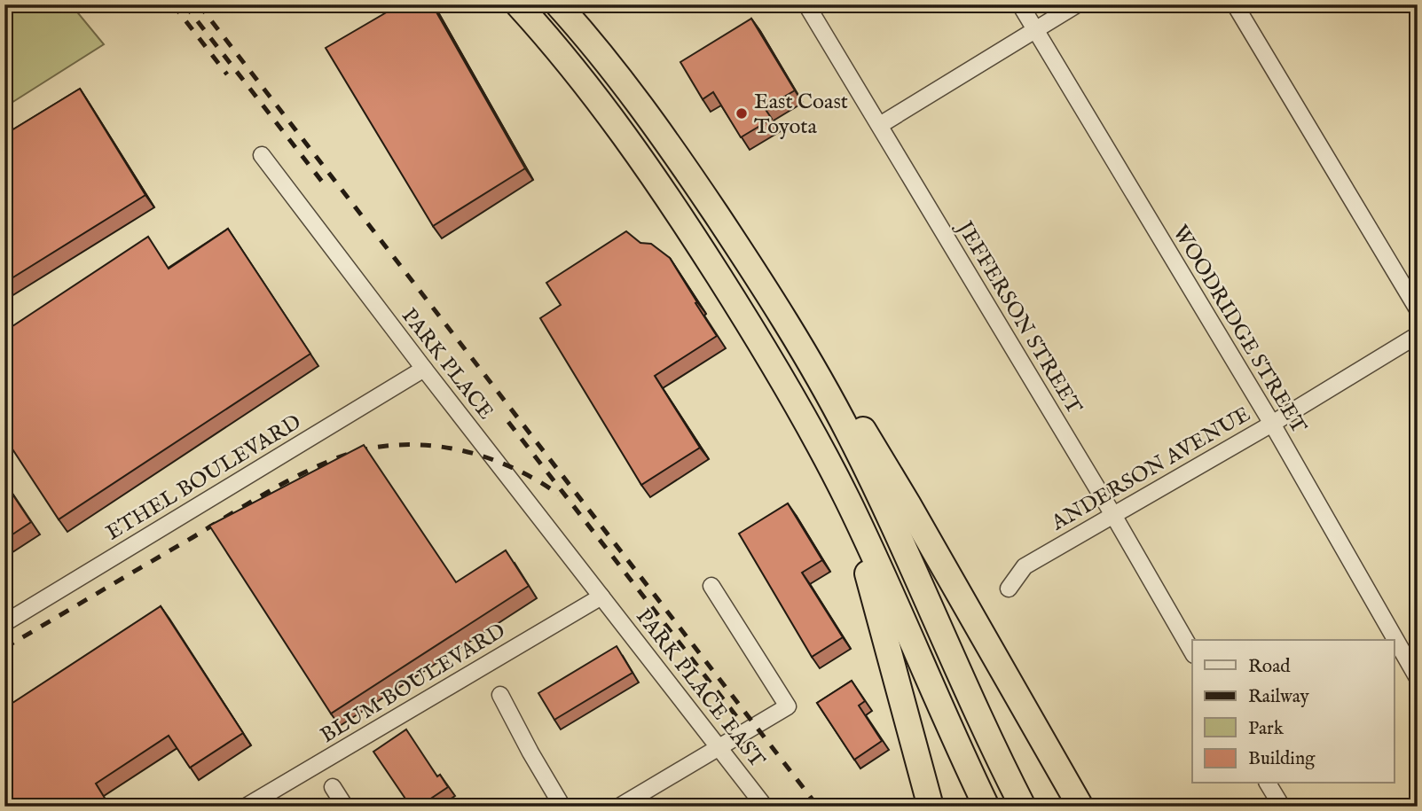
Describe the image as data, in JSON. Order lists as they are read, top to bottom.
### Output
{
  "streets": {
    "street": [
      "JEFFERSON STREET",
      "WOODRIDGE STREET",
      "PARK PLACE",
      "ANDERSON AVENUE",
      "ETHEL BOULEVARD",
      "BLUM BOULEVARD",
      "PARK PLACE EAST"
    ]
  },
  "crossings": [
    ["JEFFERSON STREET", "ANDERSON AVENUE"],
    ["WOODRIDGE STREET", "ANDERSON AVENUE"],
    ["PARK PLACE", "ETHEL BOULEVARD"],
    ["PARK PLACE", "BLUM BOULEVARD"],
    ["PARK PLACE", "PARK PLACE EAST"],
    ["BLUM BOULEVARD", "PARK PLACE EAST"]
  ],
  "places": ["East Coast Toyota"],
  "legend": [
    "Road",
    "Railway",
    "Park",
    "Building"
  ]
}
